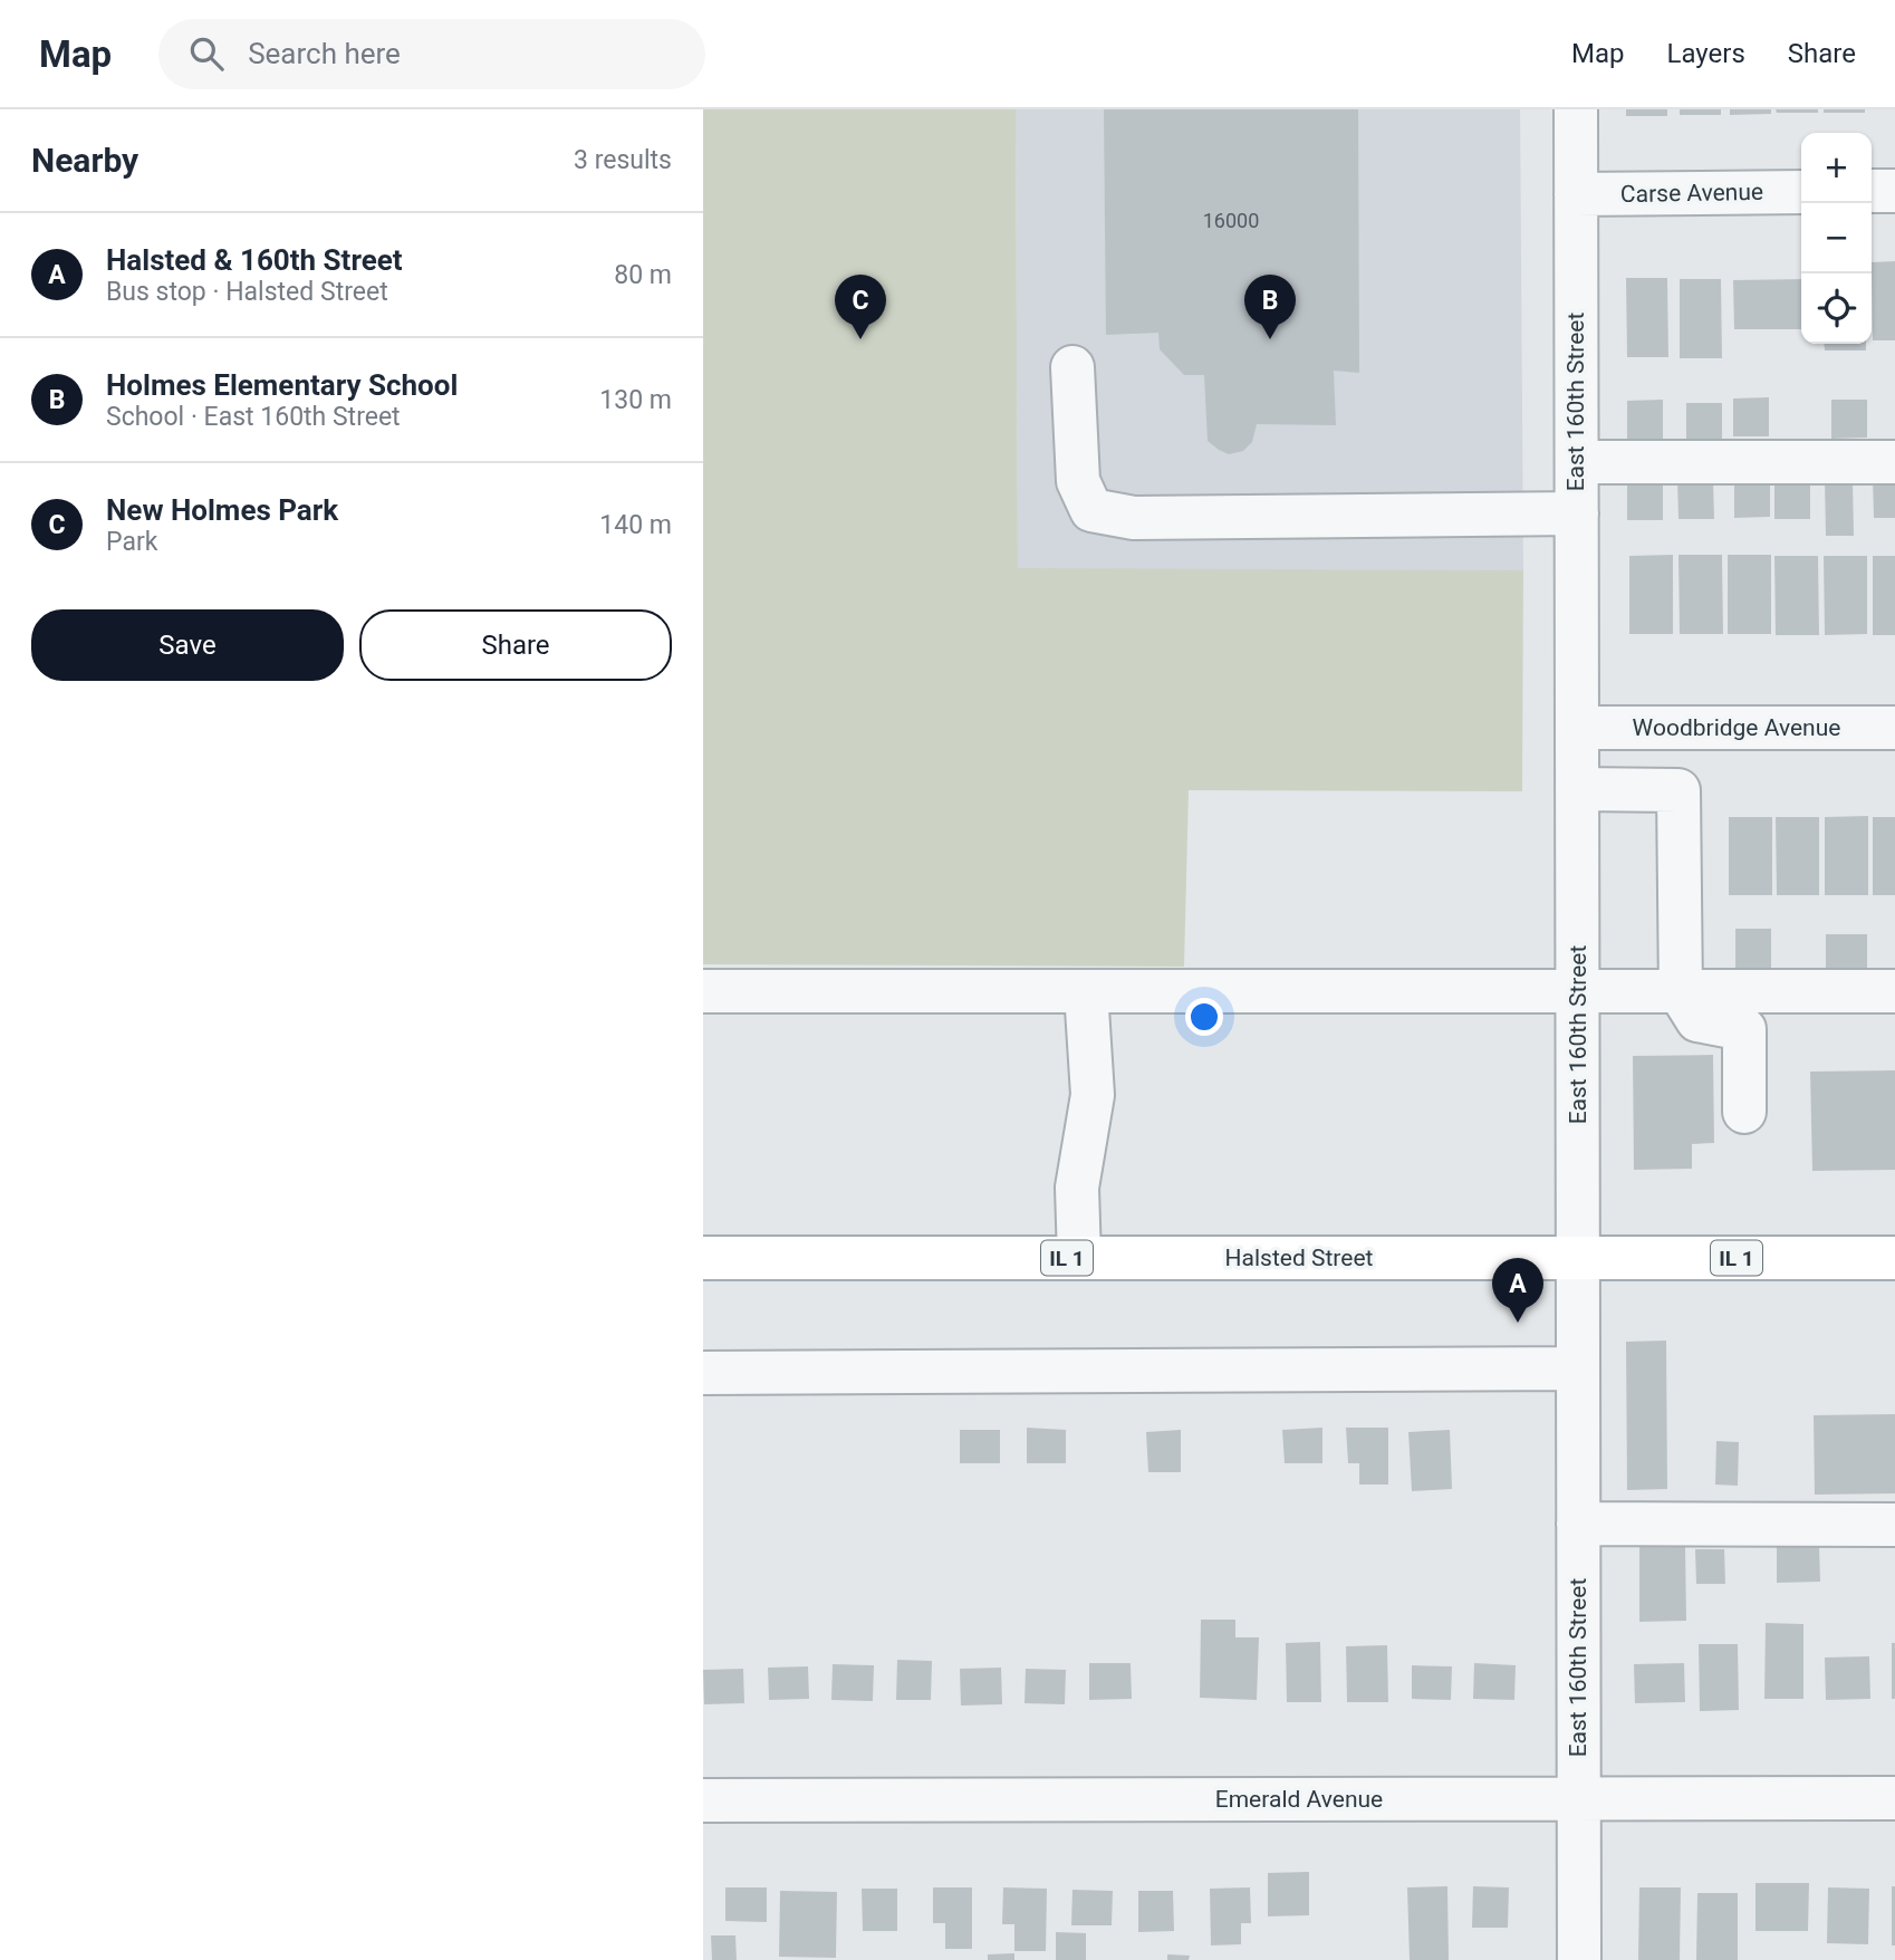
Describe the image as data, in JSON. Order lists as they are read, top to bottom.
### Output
{
  "streets": {
    "main road": ["IL 1", "Halsted Street"],
    "street": [
      "Carse Avenue",
      "East 160th Street",
      "Woodbridge Avenue",
      "Emerald Avenue"
    ]
  },
  "crossings": [
    ["Carse Avenue", "East 160th Street"],
    ["East 160th Street", "Woodbridge Avenue"],
    ["East 160th Street", "Halsted Street"],
    ["East 160th Street", "Emerald Avenue"]
  ],
  "house_numbers": ["16000"],
  "page": {
    "header": "Map",
    "search": "Search here",
    "nav": ["Map", "Layers", "Share"],
    "heading": ["Nearby", "3 results"],
    "map_buttons": ["+", "−"],
    "list": [
      {
        "mark": "A",
        "name": "Halsted & 160th Street",
        "note": "Bus stop · Halsted Street",
        "value": "80 m"
      },
      {
        "mark": "B",
        "name": "Holmes Elementary School",
        "note": "School · East 160th Street",
        "value": "130 m"
      },
      {
        "mark": "C",
        "name": "New Holmes Park",
        "note": "Park",
        "value": "140 m"
      }
    ],
    "pins": ["B", "C", "A"],
    "buttons": ["Save", "Share"]
  }
}
